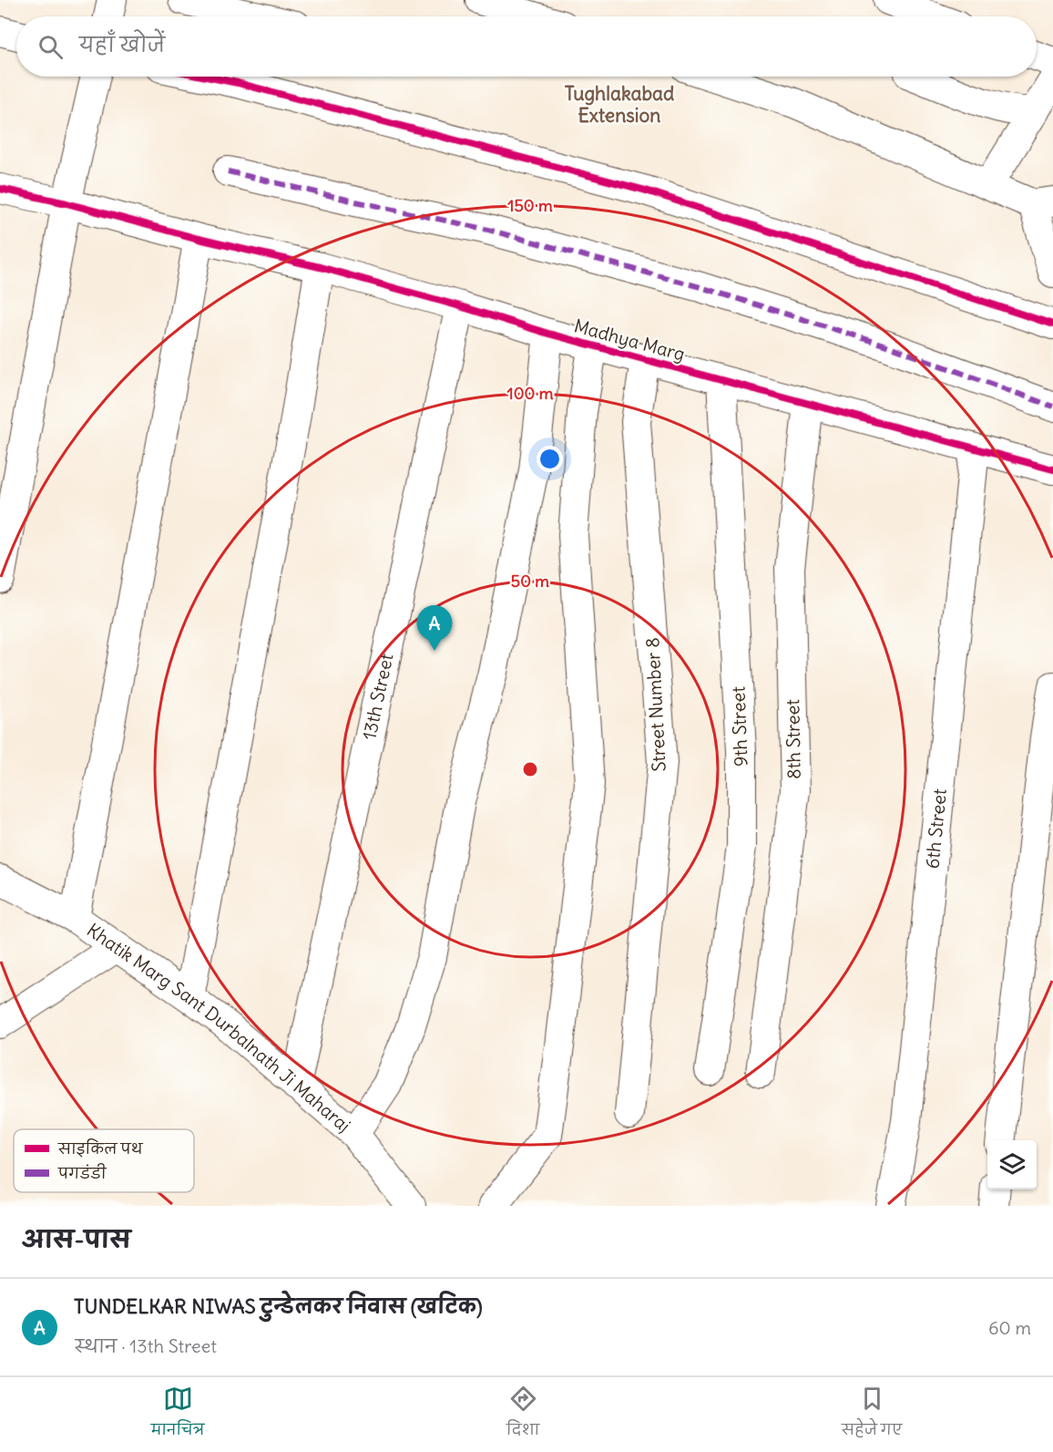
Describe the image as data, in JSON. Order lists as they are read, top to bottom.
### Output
{
  "streets": {
    "street": [
      "Madhya Marg",
      "13th Street",
      "Street Number 8",
      "9th Street",
      "8th Street",
      "6th Street",
      "Khatik Marg Sant Durbalnath Ji Maharaj"
    ]
  },
  "crossings": [
    ["Madhya Marg", "13th Street"],
    ["Madhya Marg", "Street Number 8"],
    ["Madhya Marg", "9th Street"],
    ["Madhya Marg", "8th Street"],
    ["Madhya Marg", "6th Street"],
    ["13th Street", "Khatik Marg Sant Durbalnath Ji Maharaj"]
  ],
  "districts": ["Tughlakabad Extension"],
  "legend": ["साइकिल पथ", "पगडंडी"],
  "page": {
    "search": "यहाँ खोजें",
    "pins": "A",
    "heading": "आस-पास",
    "list": [
      {
        "mark": "A",
        "name": "TUNDELKAR NIWAS टुन्डेलकर निवास (खटिक)",
        "note": "स्थान · 13th Street",
        "value": "60 m"
      }
    ],
    "nav": ["मानचित्र", "दिशा", "सहेजे गए"]
  },
  "rings": ["150 m", "100 m", "50 m"]
}
